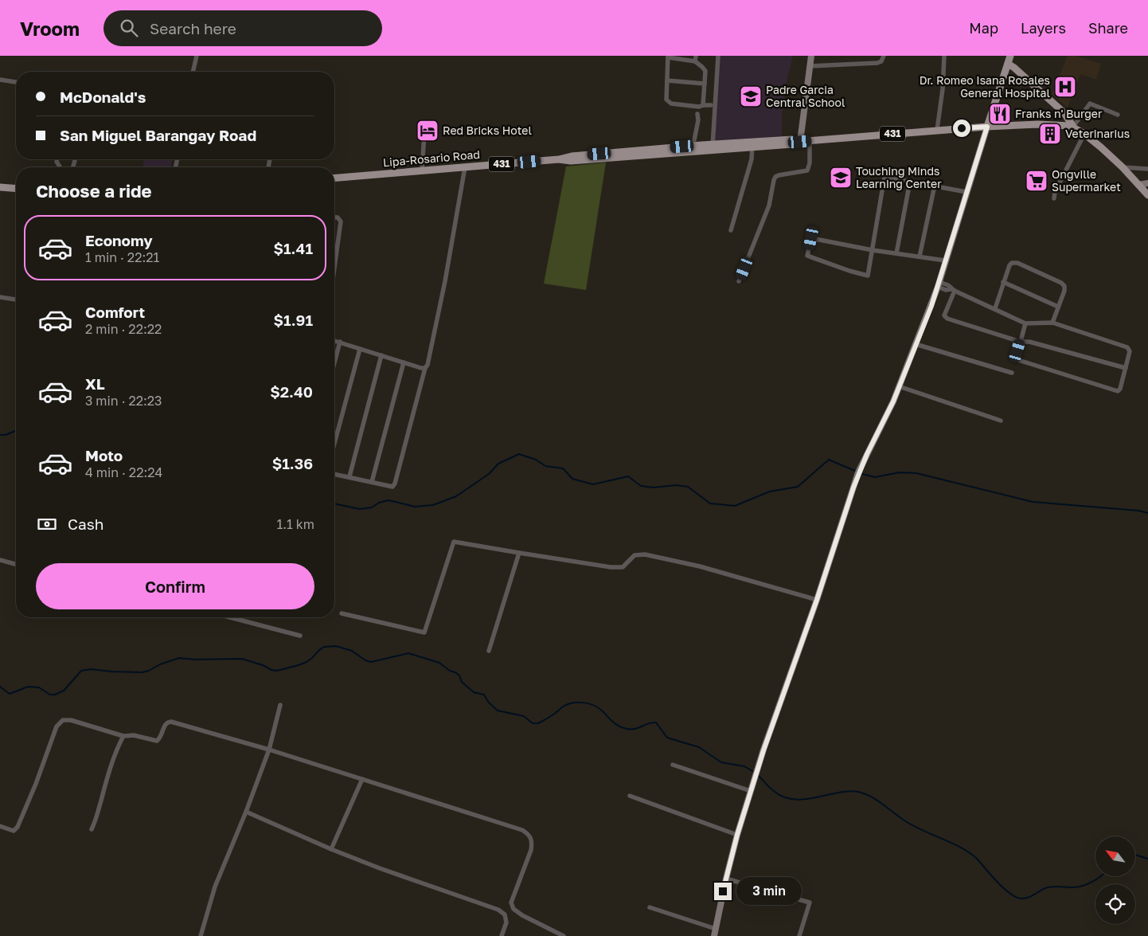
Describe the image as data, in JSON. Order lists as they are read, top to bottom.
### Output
{
  "streets": {
    "main road": ["431", "Lipa-Rosario Road"]
  },
  "places": {
    "hospital": ["Dr. Romeo Isana Rosales General Hospital"],
    "school or university": ["Padre Garcia Central School", "Touching Minds Learning Center"],
    "restaurant": ["Franks n' Burger"],
    "hotel": ["Red Bricks Hotel"],
    "building": ["Veterinarius"],
    "supermarket": ["Ongville Supermarket"]
  },
  "north": "top left",
  "page": {
    "header": "Vroom",
    "search": "Search here",
    "nav": ["Map", "Layers", "Share"],
    "banner": ["McDonald's", "San Miguel Barangay Road"],
    "heading": "Choose a ride",
    "list": [
      {
        "name": "Economy",
        "note": "1 min · 22:21",
        "value": "$1.41"
      },
      {
        "name": "Comfort",
        "note": "2 min · 22:22",
        "value": "$1.91"
      },
      {
        "name": "XL",
        "note": "3 min · 22:23",
        "value": "$2.40"
      },
      {
        "name": "Moto",
        "note": "4 min · 22:24",
        "value": "$1.36"
      }
    ],
    "pay": ["Cash", "1.1 km"],
    "buttons": "Confirm",
    "bubble": "3 min"
  }
}
